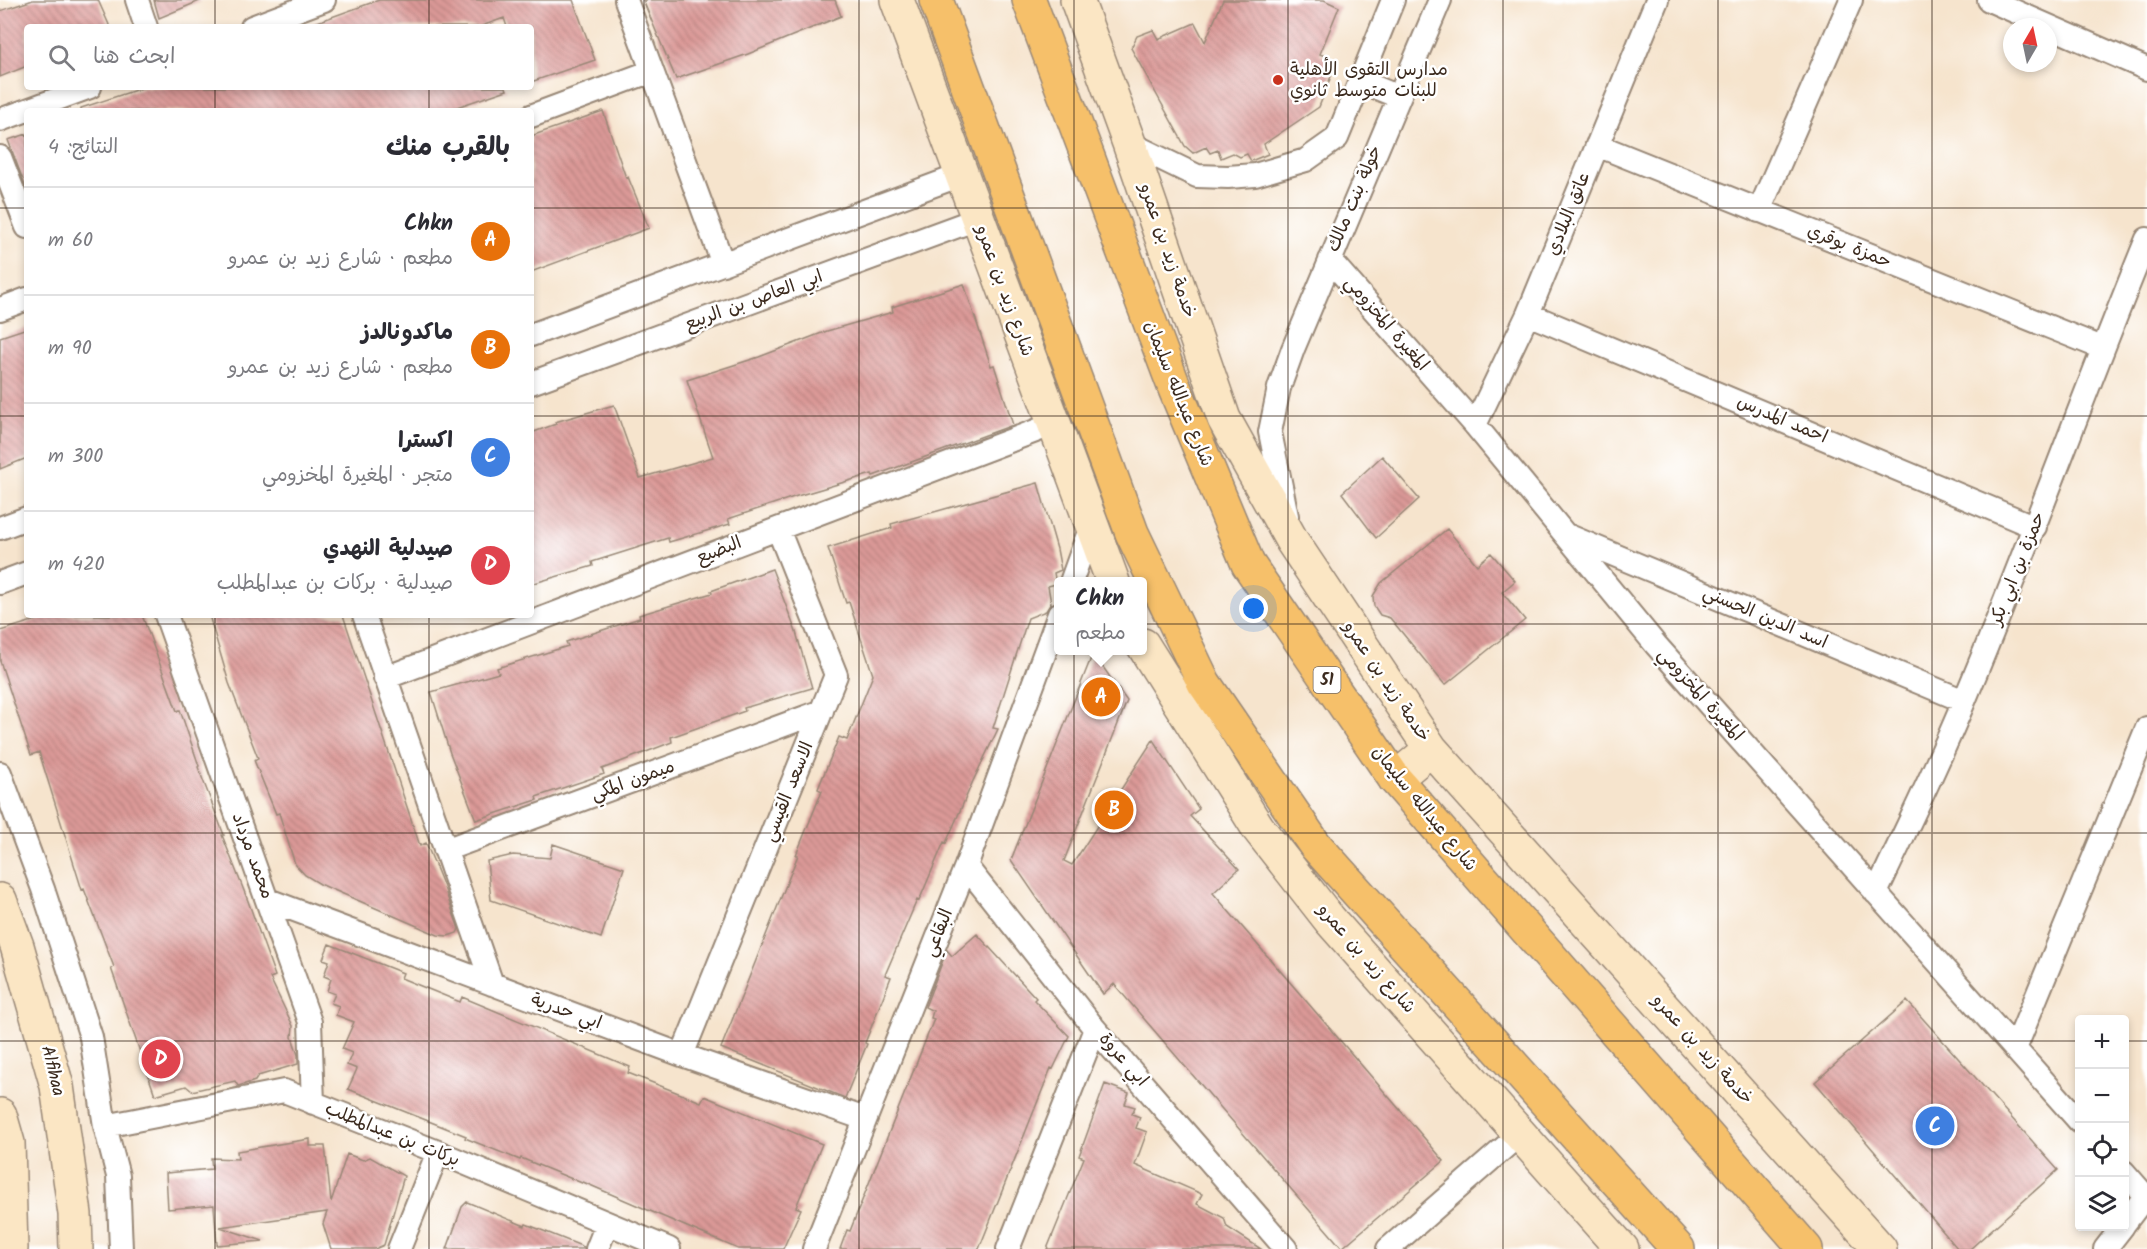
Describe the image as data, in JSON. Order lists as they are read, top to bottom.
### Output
{
  "streets": {
    "main road": [
      "خدمة زيد بن عمرو",
      "شارع زيد بن عمرو",
      "شارع عبدالله سليمان",
      "51",
      "Alfihaa"
    ],
    "street": [
      "خولة بنت مالك",
      "عاتق البلادي",
      "حمزة بوقري",
      "ابي العاص بن الربيع",
      "المغيرة المخزومي",
      "احمد المدرس",
      "البضيع",
      "حمزة بن ابي بكر",
      "اسد الدين الحسني",
      "ميمون المكي",
      "الاسعد القيسي",
      "محمد مرداد",
      "البقاعي",
      "ابي حدرية",
      "ابي عروة",
      "بركات بن عبدالمطلب"
    ]
  },
  "crossings": [
    ["خولة بنت مالك", "خدمة زيد بن عمرو"],
    ["خولة بنت مالك", "المغيرة المخزومي"],
    ["عاتق البلادي", "حمزة بوقري"],
    ["عاتق البلادي", "المغيرة المخزومي"],
    ["عاتق البلادي", "احمد المدرس"],
    ["حمزة بوقري", "حمزة بن ابي بكر"],
    ["شارع زيد بن عمرو", "ابي العاص بن الربيع"],
    ["شارع زيد بن عمرو", "البضيع"],
    ["المغيرة المخزومي", "حمزة بن ابي بكر"],
    ["المغيرة المخزومي", "اسد الدين الحسني"],
    ["احمد المدرس", "حمزة بن ابي بكر"],
    ["البضيع", "الاسعد القيسي"],
    ["حمزة بن ابي بكر", "اسد الدين الحسني"],
    ["ميمون المكي", "الاسعد القيسي"],
    ["الاسعد القيسي", "ابي حدرية"],
    ["محمد مرداد", "ابي حدرية"],
    ["محمد مرداد", "بركات بن عبدالمطلب"],
    ["البقاعي", "ابي حدرية"],
    ["البقاعي", "ابي عروة"]
  ],
  "places": ["مدارس التقوى الأهلية للبنات متوسط ثانوي"],
  "north": "top",
  "page": {
    "search": "ابحث هنا",
    "heading": ["بالقرب منك", "النتائج: 4"],
    "list": [
      {
        "mark": "A",
        "name": "Chkn",
        "note": "مطعم · شارع زيد بن عمرو",
        "value": "60 m"
      },
      {
        "mark": "B",
        "name": "ماكدونالدز",
        "note": "مطعم · شارع زيد بن عمرو",
        "value": "90 m"
      },
      {
        "mark": "C",
        "name": "اكسترا",
        "note": "متجر · المغيرة المخزومي",
        "value": "300 m"
      },
      {
        "mark": "D",
        "name": "صيدلية النهدي",
        "note": "صيدلية · بركات بن عبدالمطلب",
        "value": "420 m"
      }
    ],
    "popup": ["Chkn", "مطعم"],
    "pins": [
      "A",
      "B",
      "D",
      "C"
    ],
    "map_buttons": ["+", "−"]
  }
}
